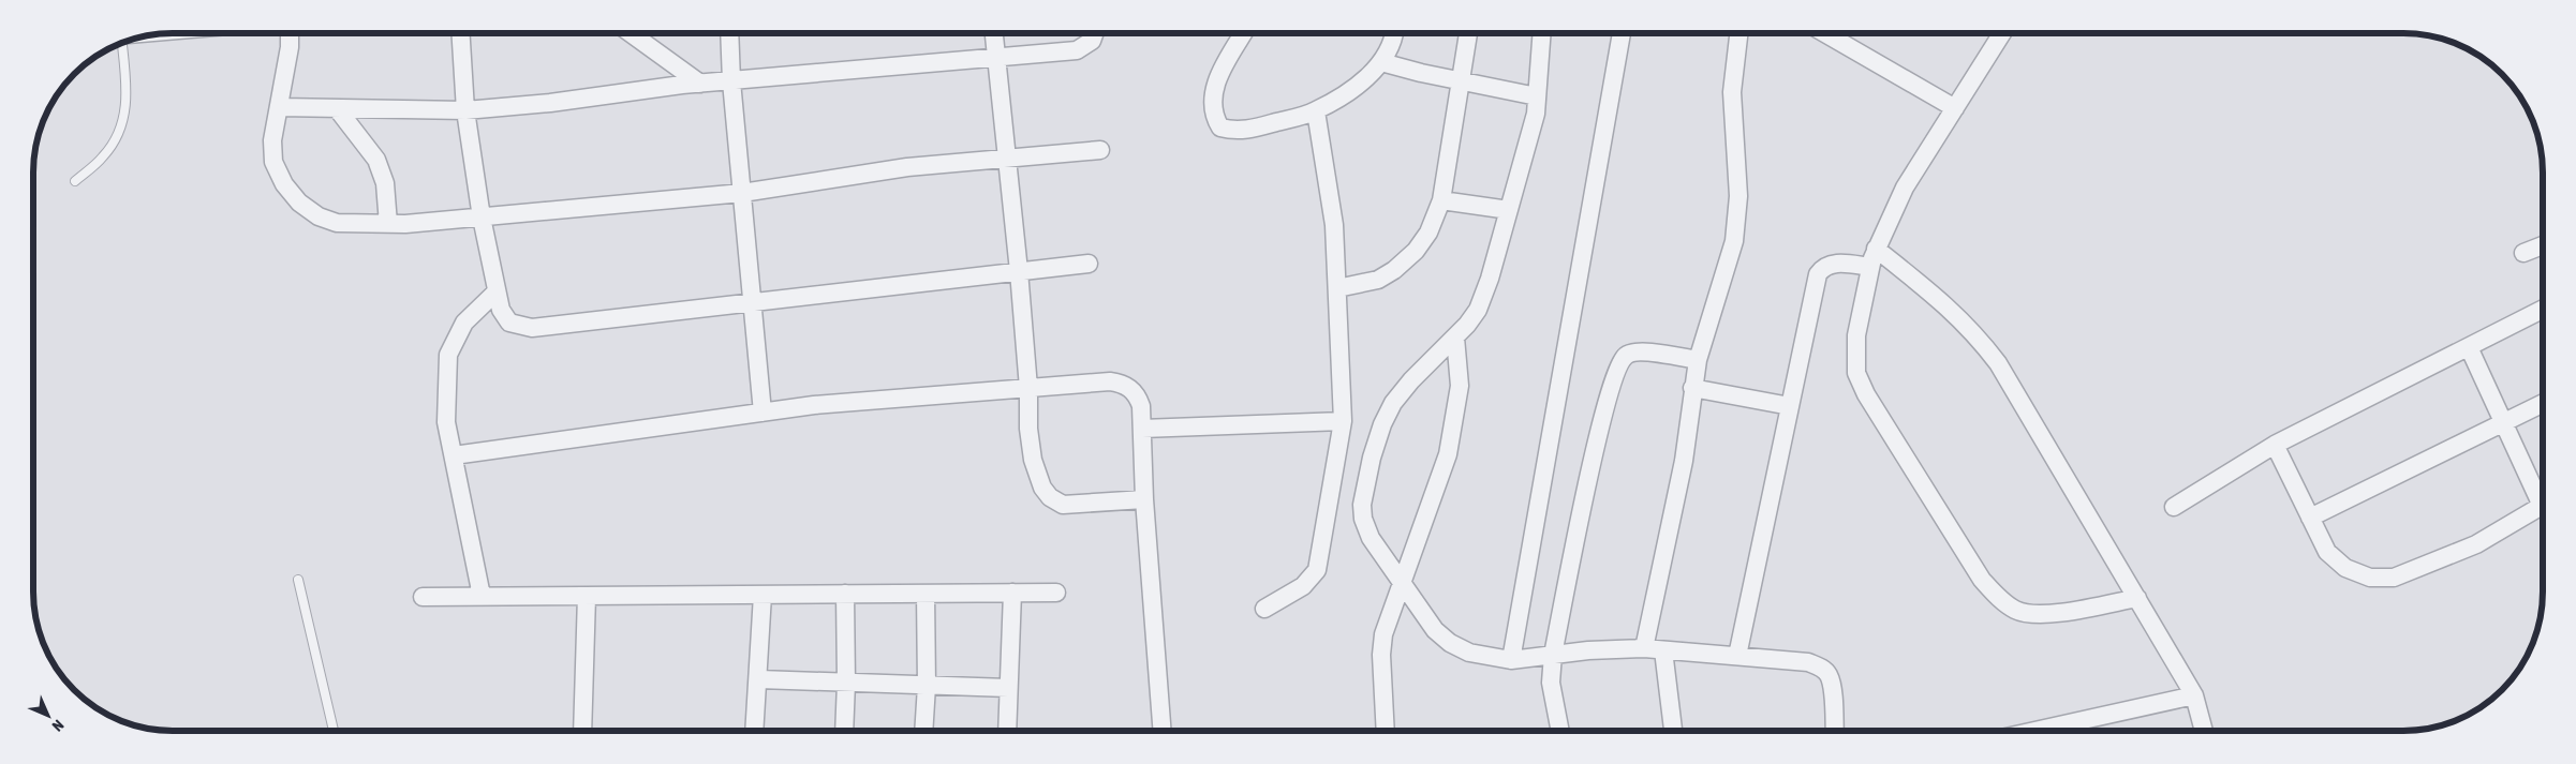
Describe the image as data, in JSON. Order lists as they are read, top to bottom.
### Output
{
  "north": "bottom right"
}
